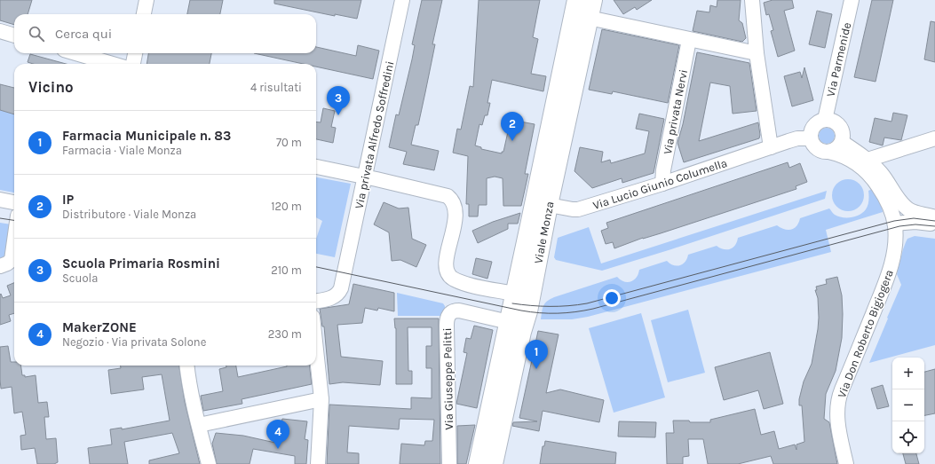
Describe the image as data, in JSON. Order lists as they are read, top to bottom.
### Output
{
  "streets": {
    "main road": ["Viale Monza"],
    "street": [
      "Via Parmenide",
      "Via privata Nervi",
      "Via privata Alfredo Soffredini",
      "Via Lucio Giunio Columella",
      "Via Don Roberto Bigiogera",
      "Via Giuseppe Pelitti"
    ]
  },
  "crossings": [
    ["Via Parmenide", "Via Lucio Giunio Columella"],
    ["Via privata Nervi", "Via Lucio Giunio Columella"],
    ["Via Lucio Giunio Columella", "Viale Monza"],
    ["Viale Monza", "Via Giuseppe Pelitti"]
  ],
  "page": {
    "search": "Cerca qui",
    "heading": ["Vicino", "4 risultati"],
    "pins": [
      "3",
      "2",
      "1",
      "4"
    ],
    "list": [
      {
        "mark": "1",
        "name": "Farmacia Municipale n. 83",
        "note": "Farmacia · Viale Monza",
        "value": "70 m"
      },
      {
        "mark": "2",
        "name": "IP",
        "note": "Distributore · Viale Monza",
        "value": "120 m"
      },
      {
        "mark": "3",
        "name": "Scuola Primaria Rosmini",
        "note": "Scuola",
        "value": "210 m"
      },
      {
        "mark": "4",
        "name": "MakerZONE",
        "note": "Negozio · Via privata Solone",
        "value": "230 m"
      }
    ],
    "map_buttons": ["+", "−"]
  }
}
